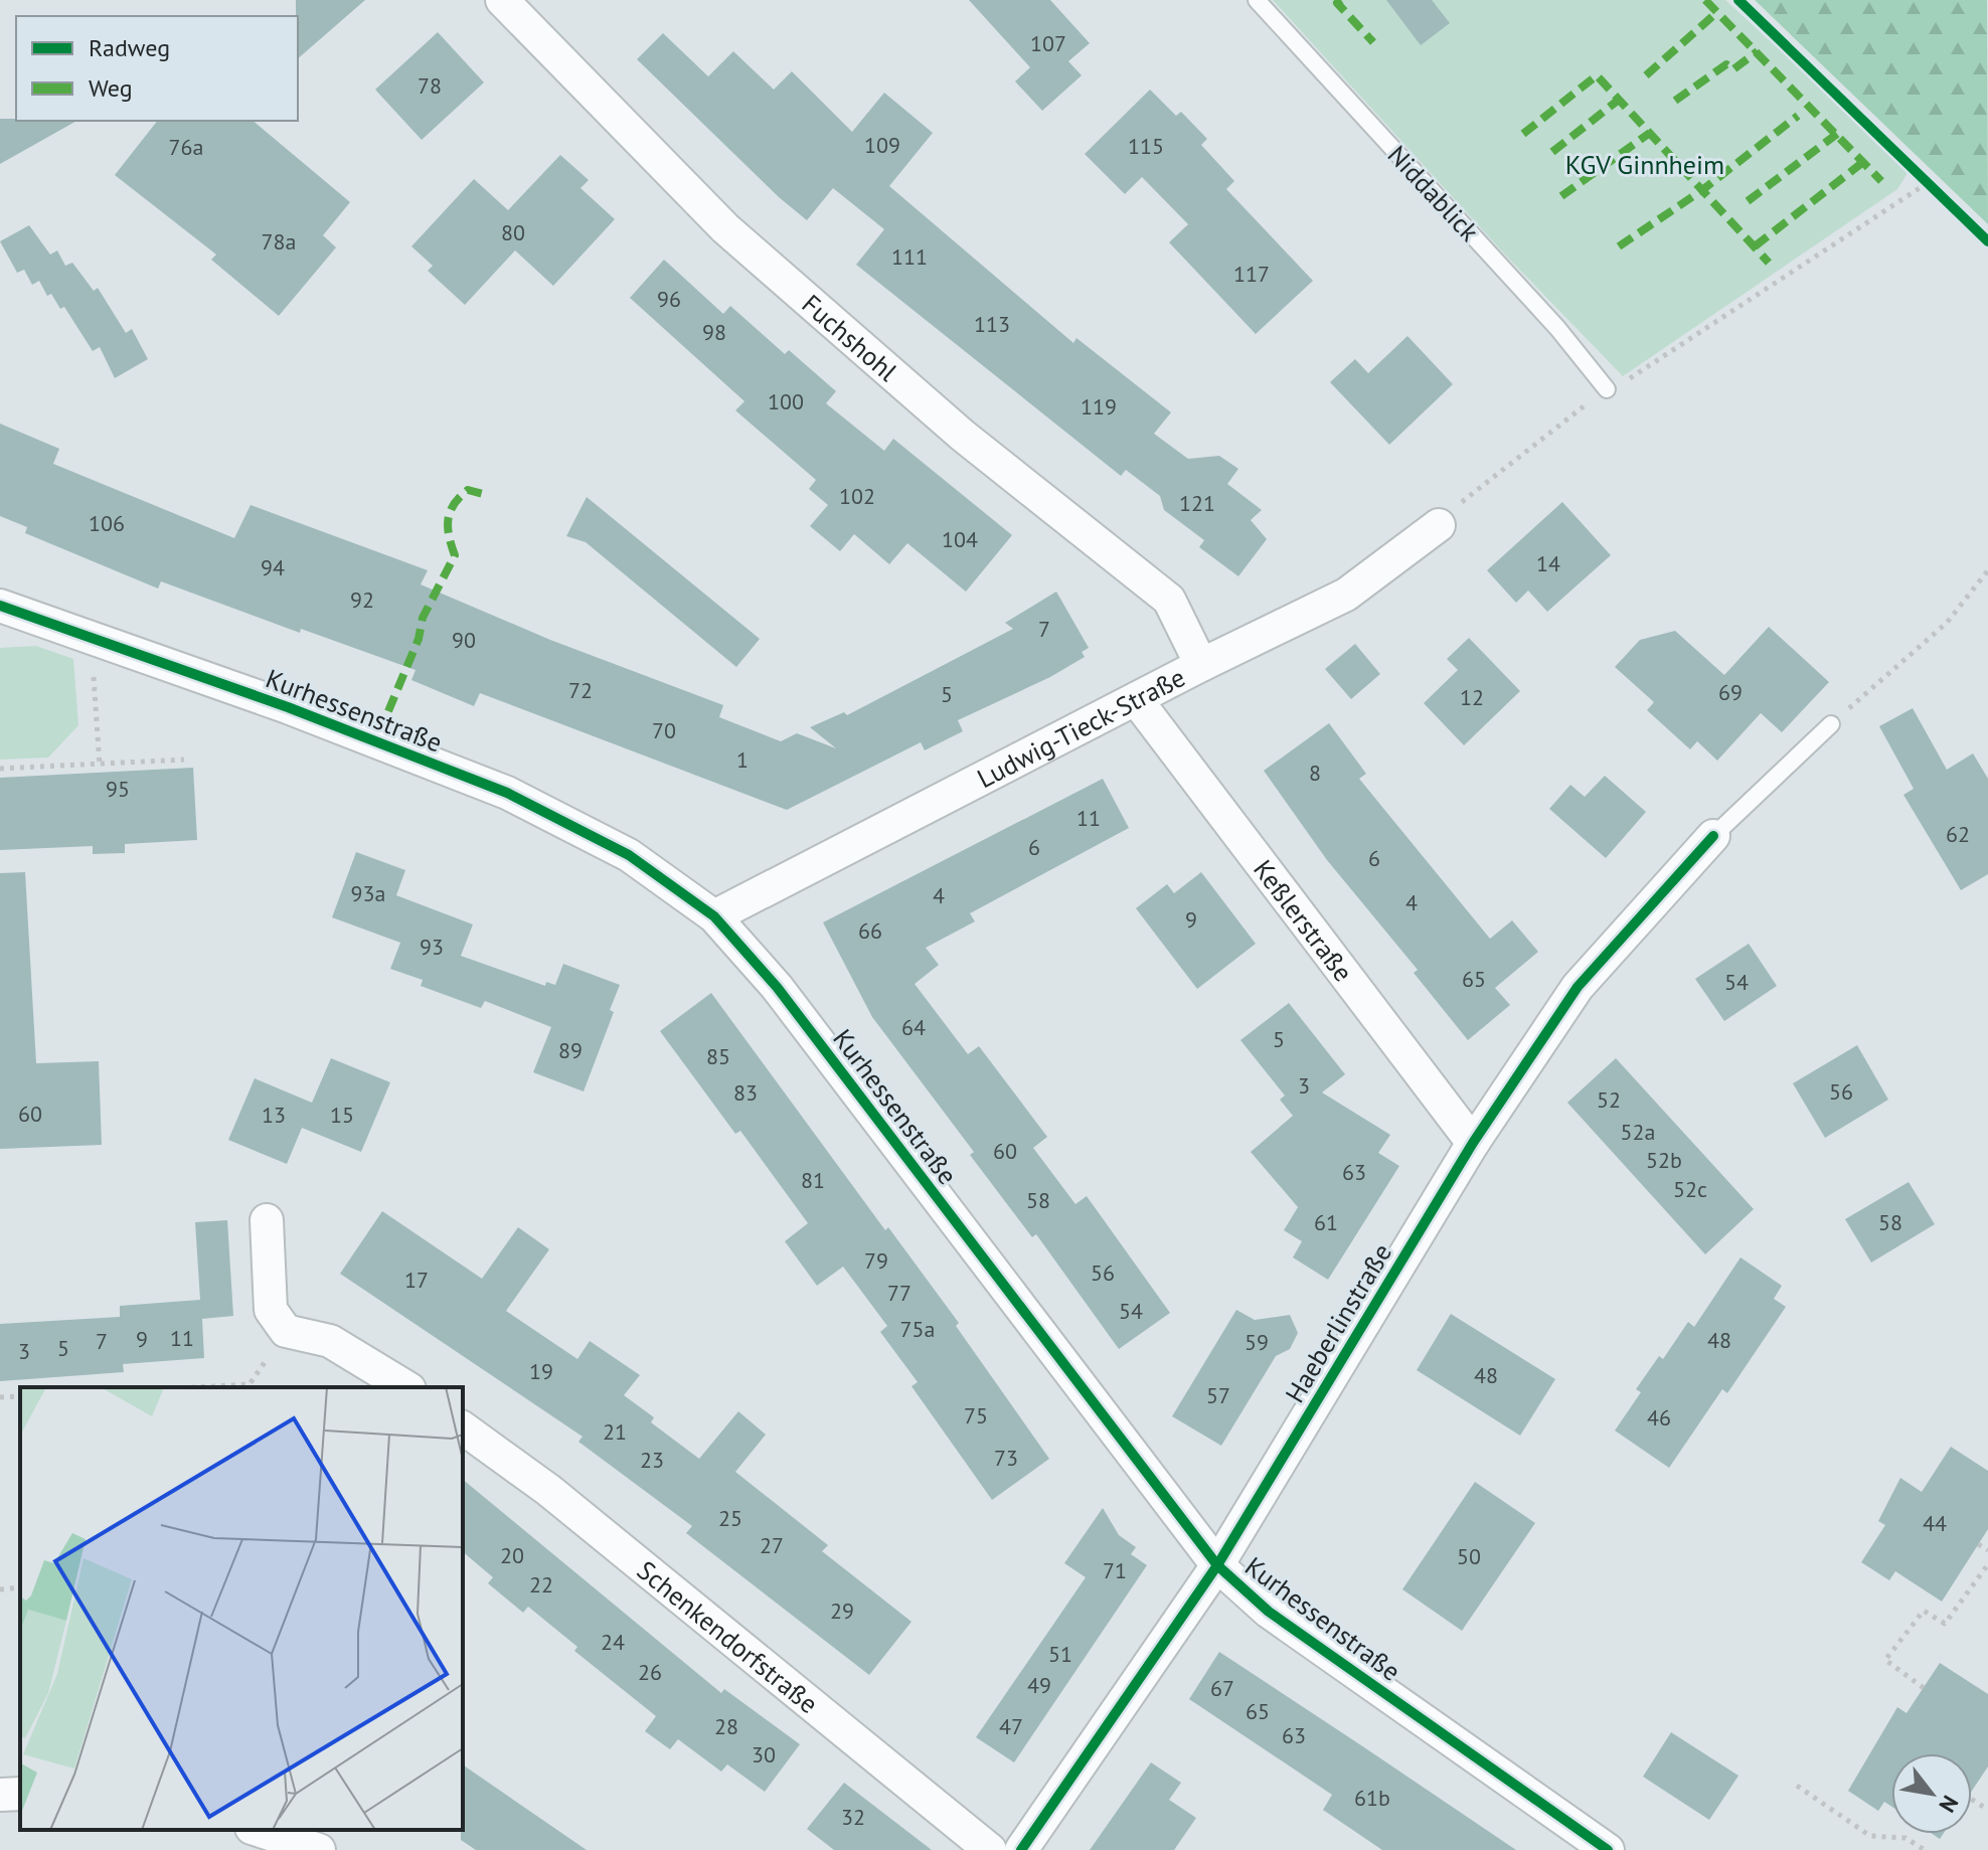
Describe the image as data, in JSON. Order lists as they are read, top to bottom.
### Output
{
  "streets": {
    "street": [
      "Fuchshohl",
      "Kurhessenstraße",
      "Ludwig-Tieck-Straße",
      "Keßlerstraße",
      "Haeberlinstraße",
      "Schenkendorfstraße"
    ],
    "lane": ["Niddablick"]
  },
  "crossings": [
    ["Fuchshohl", "Ludwig-Tieck-Straße"],
    ["Kurhessenstraße", "Ludwig-Tieck-Straße"],
    ["Kurhessenstraße", "Haeberlinstraße"],
    ["Ludwig-Tieck-Straße", "Keßlerstraße"],
    ["Keßlerstraße", "Haeberlinstraße"]
  ],
  "parks": ["KGV Ginnheim"],
  "house_numbers": [
    "107",
    "78",
    "109",
    "115",
    "76a",
    "80",
    "78a",
    "111",
    "117",
    "96",
    "113",
    "98",
    "100",
    "119",
    "102",
    "121",
    "106",
    "104",
    "14",
    "94",
    "92",
    "7",
    "90",
    "72",
    "69",
    "5",
    "12",
    "70",
    "1",
    "8",
    "95",
    "11",
    "62",
    "6",
    "6",
    "93a",
    "4",
    "4",
    "9",
    "66",
    "93",
    "65",
    "54",
    "64",
    "5",
    "89",
    "85",
    "3",
    "56",
    "83",
    "52",
    "60",
    "13",
    "15",
    "52a",
    "60",
    "52b",
    "63",
    "81",
    "52c",
    "58",
    "61",
    "58",
    "79",
    "56",
    "17",
    "77",
    "54",
    "75a",
    "11",
    "9",
    "48",
    "7",
    "59",
    "5",
    "3",
    "19",
    "48",
    "57",
    "75",
    "46",
    "21",
    "73",
    "23",
    "25",
    "44",
    "27",
    "20",
    "50",
    "71",
    "22",
    "29",
    "24",
    "51",
    "26",
    "49",
    "67",
    "65",
    "28",
    "47",
    "63",
    "30",
    "61b",
    "32"
  ],
  "legend": ["Radweg", "Weg"],
  "north": "bottom right"
}
